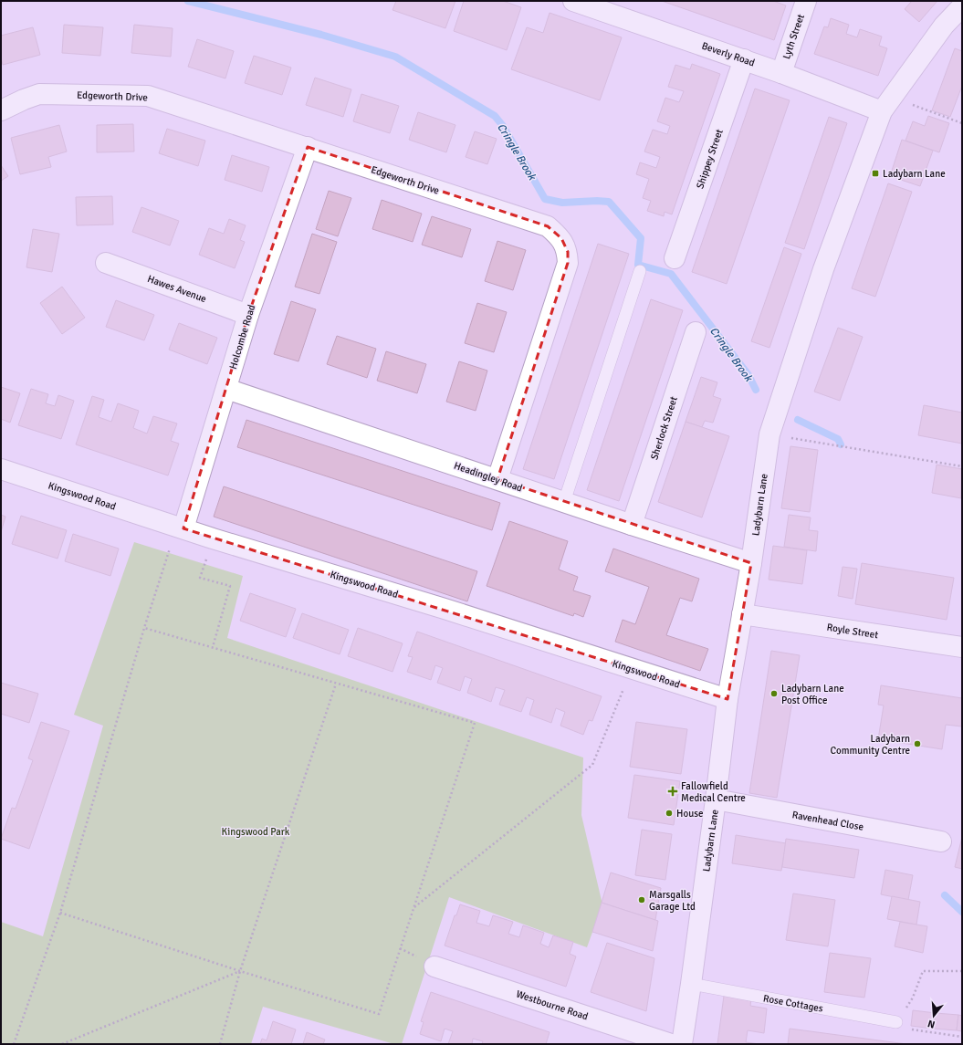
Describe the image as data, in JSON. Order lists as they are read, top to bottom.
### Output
{
  "streets": {
    "street": [
      "Lyth Street",
      "Beverly Road",
      "Edgeworth Drive",
      "Shippey Street",
      "Hawes Avenue",
      "Holcombe Road",
      "Sherlock Street",
      "Headingley Road",
      "Kingswood Road",
      "Ladybarn Lane",
      "Royle Street",
      "Ravenhead Close",
      "Westbourne Road"
    ],
    "lane": ["Rose Cottages"]
  },
  "crossings": [
    ["Lyth Street", "Beverly Road"],
    ["Beverly Road", "Shippey Street"],
    ["Beverly Road", "Ladybarn Lane"],
    ["Edgeworth Drive", "Holcombe Road"],
    ["Edgeworth Drive", "Headingley Road"],
    ["Hawes Avenue", "Holcombe Road"],
    ["Holcombe Road", "Headingley Road"],
    ["Holcombe Road", "Kingswood Road"],
    ["Sherlock Street", "Headingley Road"],
    ["Headingley Road", "Ladybarn Lane"],
    ["Kingswood Road", "Ladybarn Lane"],
    ["Ladybarn Lane", "Royle Street"],
    ["Ladybarn Lane", "Ravenhead Close"],
    ["Ladybarn Lane", "Rose Cottages"]
  ],
  "water": ["Cringle Brook"],
  "parks": ["Kingswood Park"],
  "places": {
    "transit": ["Ladybarn Lane"],
    "other": [
      "Ladybarn Lane Post Office",
      "Ladybarn Community Centre",
      "House",
      "Marsgalls Garage Ltd"
    ],
    "health": ["Fallowfield Medical Centre"]
  },
  "north": "bottom"
}
